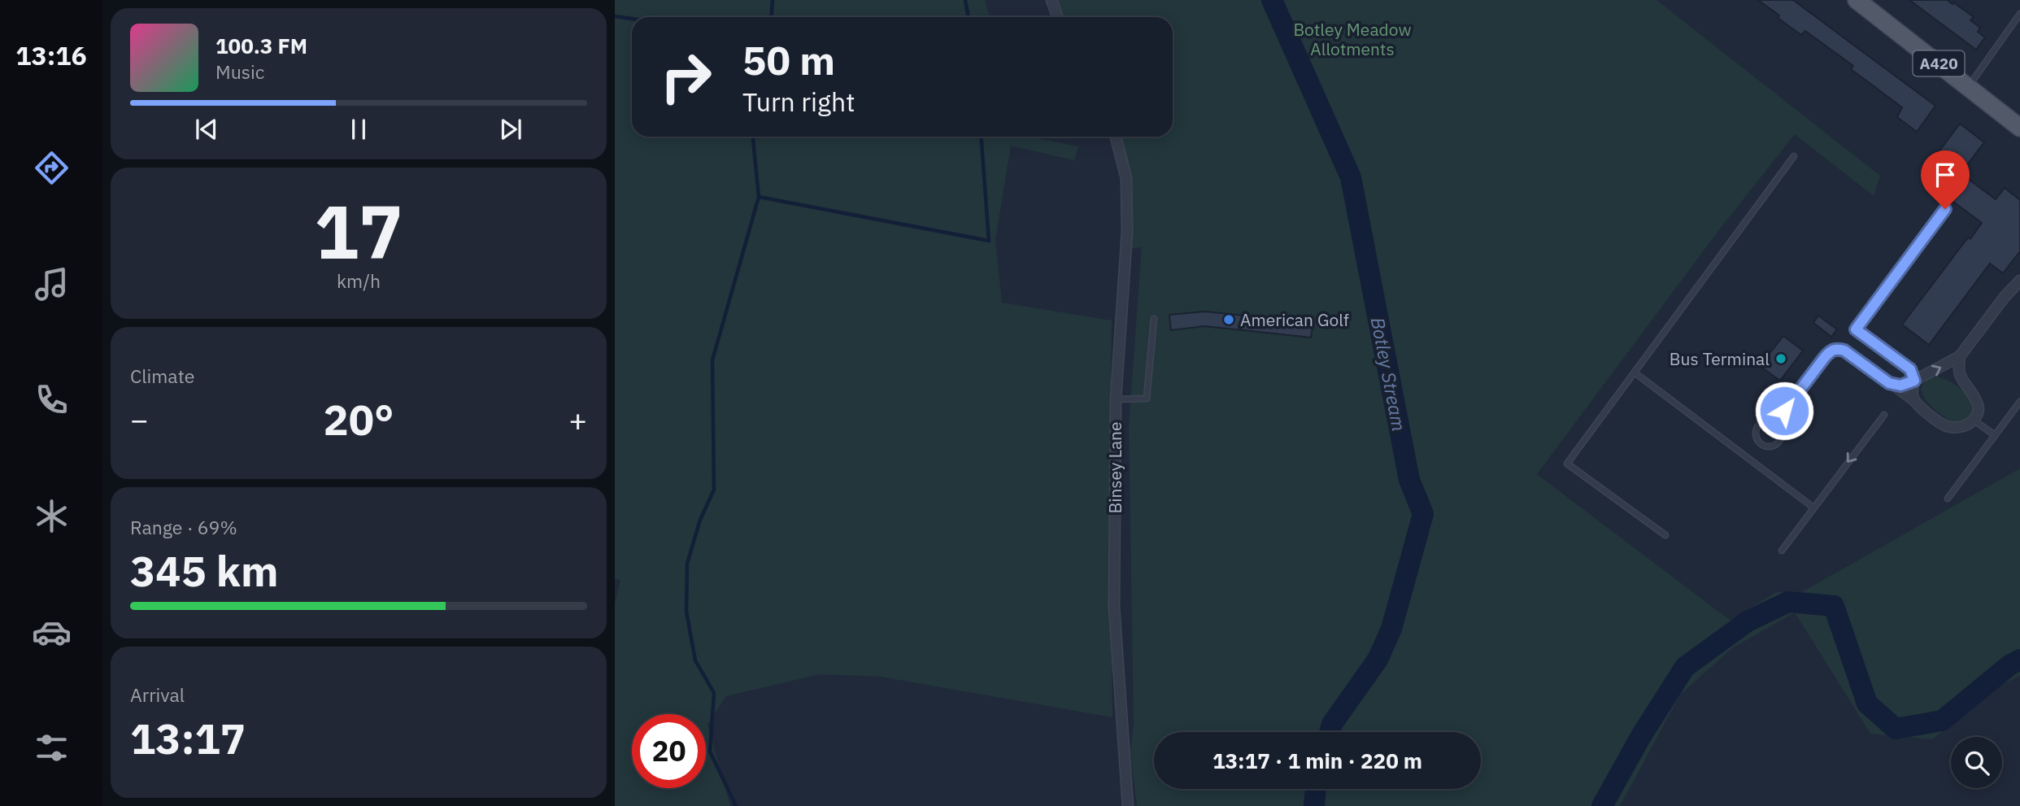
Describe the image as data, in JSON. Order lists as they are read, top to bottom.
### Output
{
  "streets": {
    "main road": ["A420"],
    "street": ["Binsey Lane"]
  },
  "water": ["Botley Stream"],
  "parks": ["Botley Meadow Allotments"],
  "places": ["American Golf", "Bus Terminal"],
  "page": {
    "tabs": "13:16",
    "turn": ["50 m", "Turn right"],
    "song": ["100.3 FM", "Music"],
    "tile": [
      ["17", "km/h"],
      "Climate",
      ["Range · 69%", "345 km"],
      ["Arrival", "13:17"]
    ],
    "heat": ["−", "20°", "+"],
    "limit": "20",
    "trip": "13:17 · 1 min · 220 m"
  }
}
